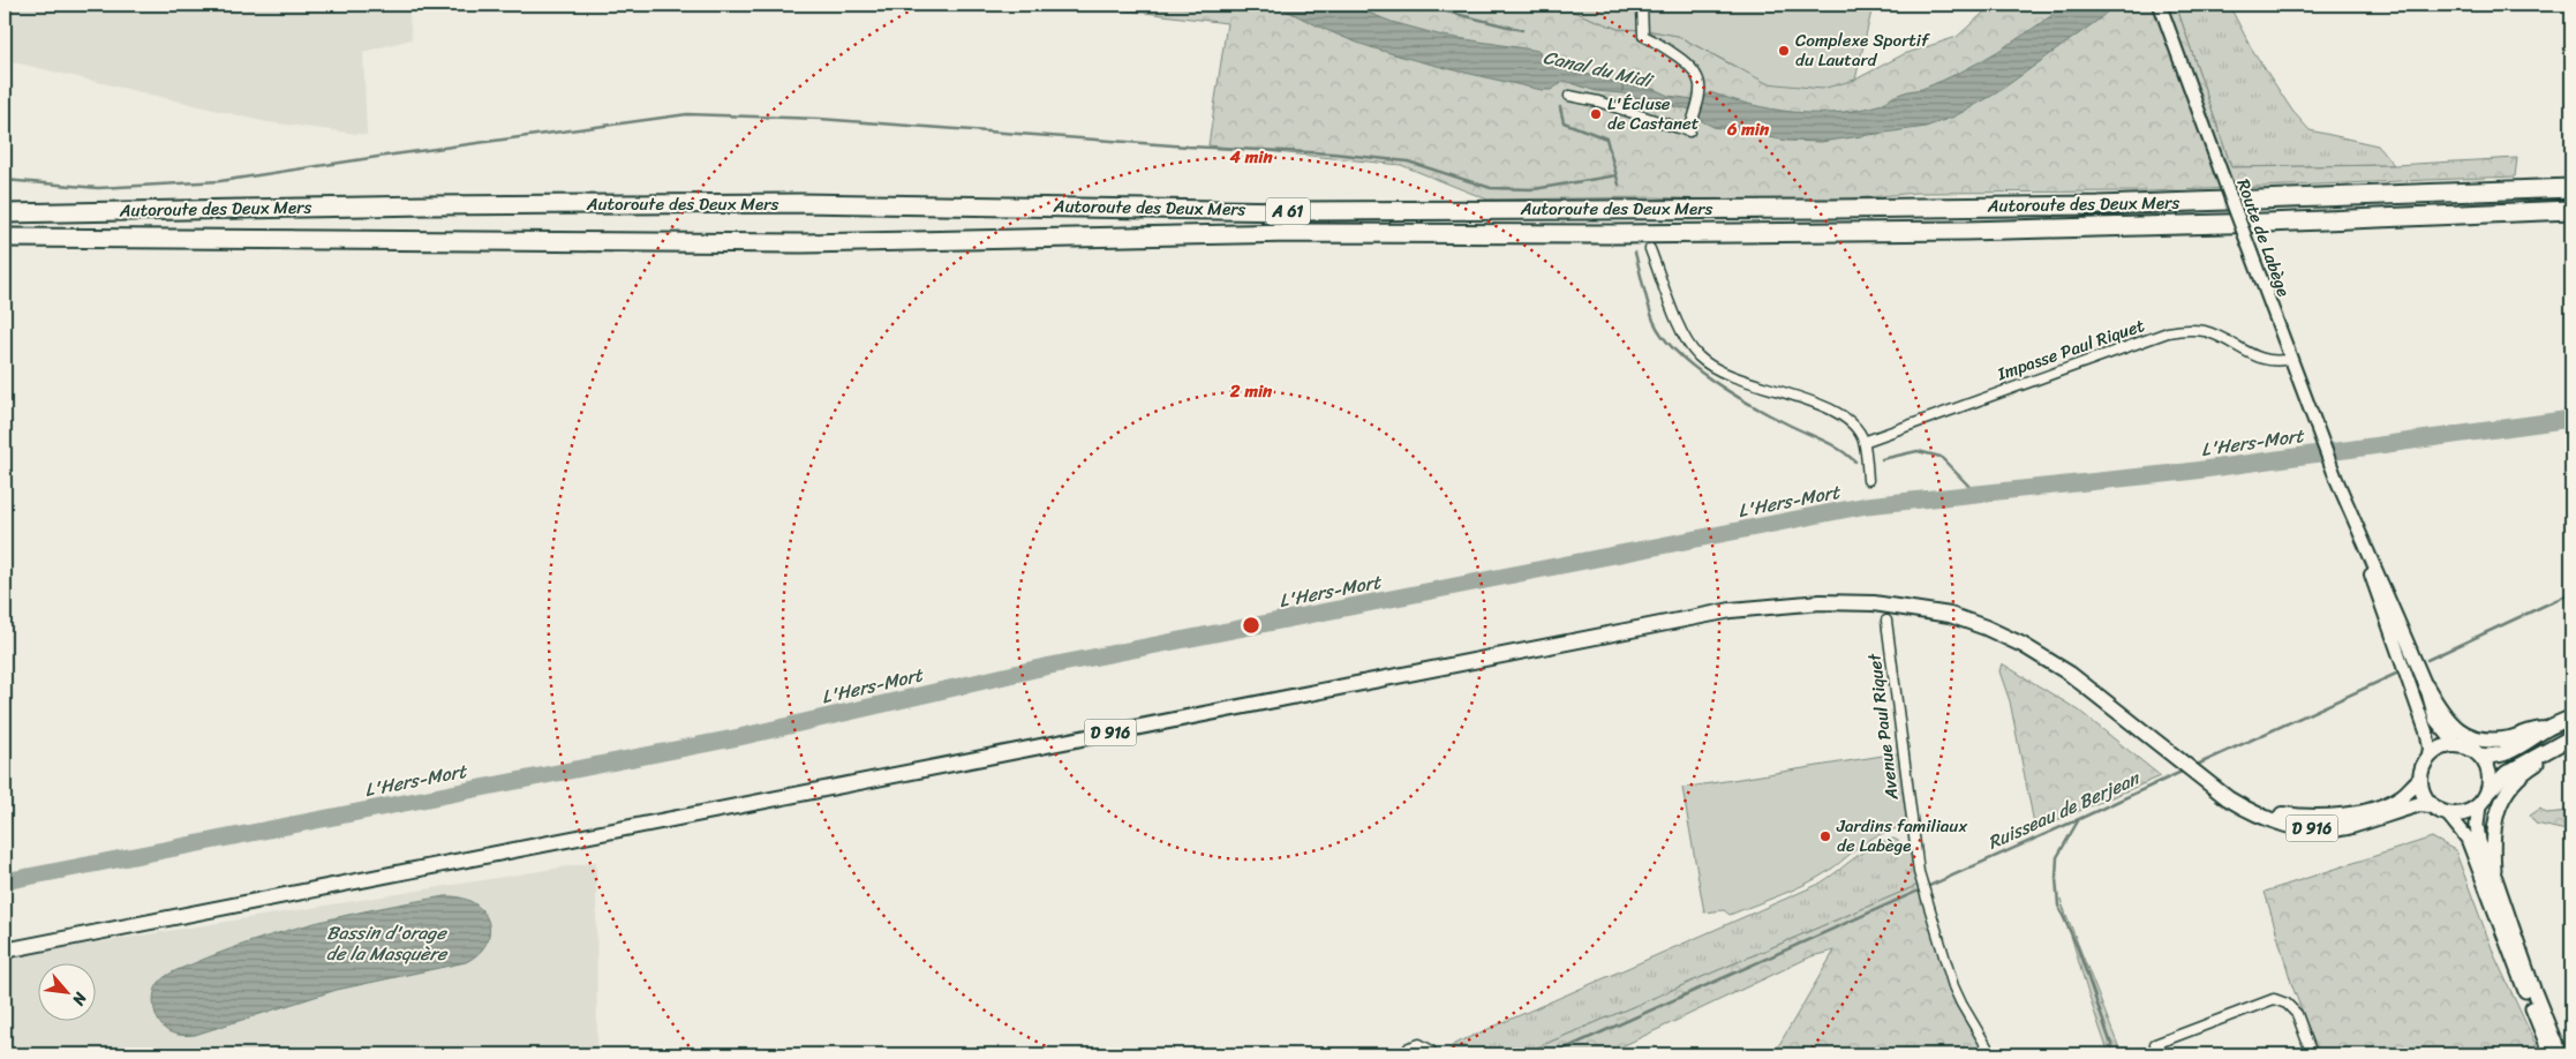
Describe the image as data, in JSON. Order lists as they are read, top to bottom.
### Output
{
  "streets": {
    "highway": ["Autoroute des Deux Mers", "A 61"],
    "main road": ["D 916"],
    "street": ["Route de Labège", "Impasse Paul Riquet", "Avenue Paul Riquet"]
  },
  "crossings": [
    ["Route de Labège", "Impasse Paul Riquet"],
    ["Route de Labège", "D 916"]
  ],
  "water": [
    "Canal du Midi",
    "L'Hers-Mort",
    "Ruisseau de Berjean",
    "Bassin d'orage de la Masquère"
  ],
  "places": ["Complexe Sportif du Lautard", "L'Écluse de Castanet", "Jardins familiaux de Labège"],
  "north": "bottom right",
  "rings": ["6 min", "4 min", "2 min"]
}
